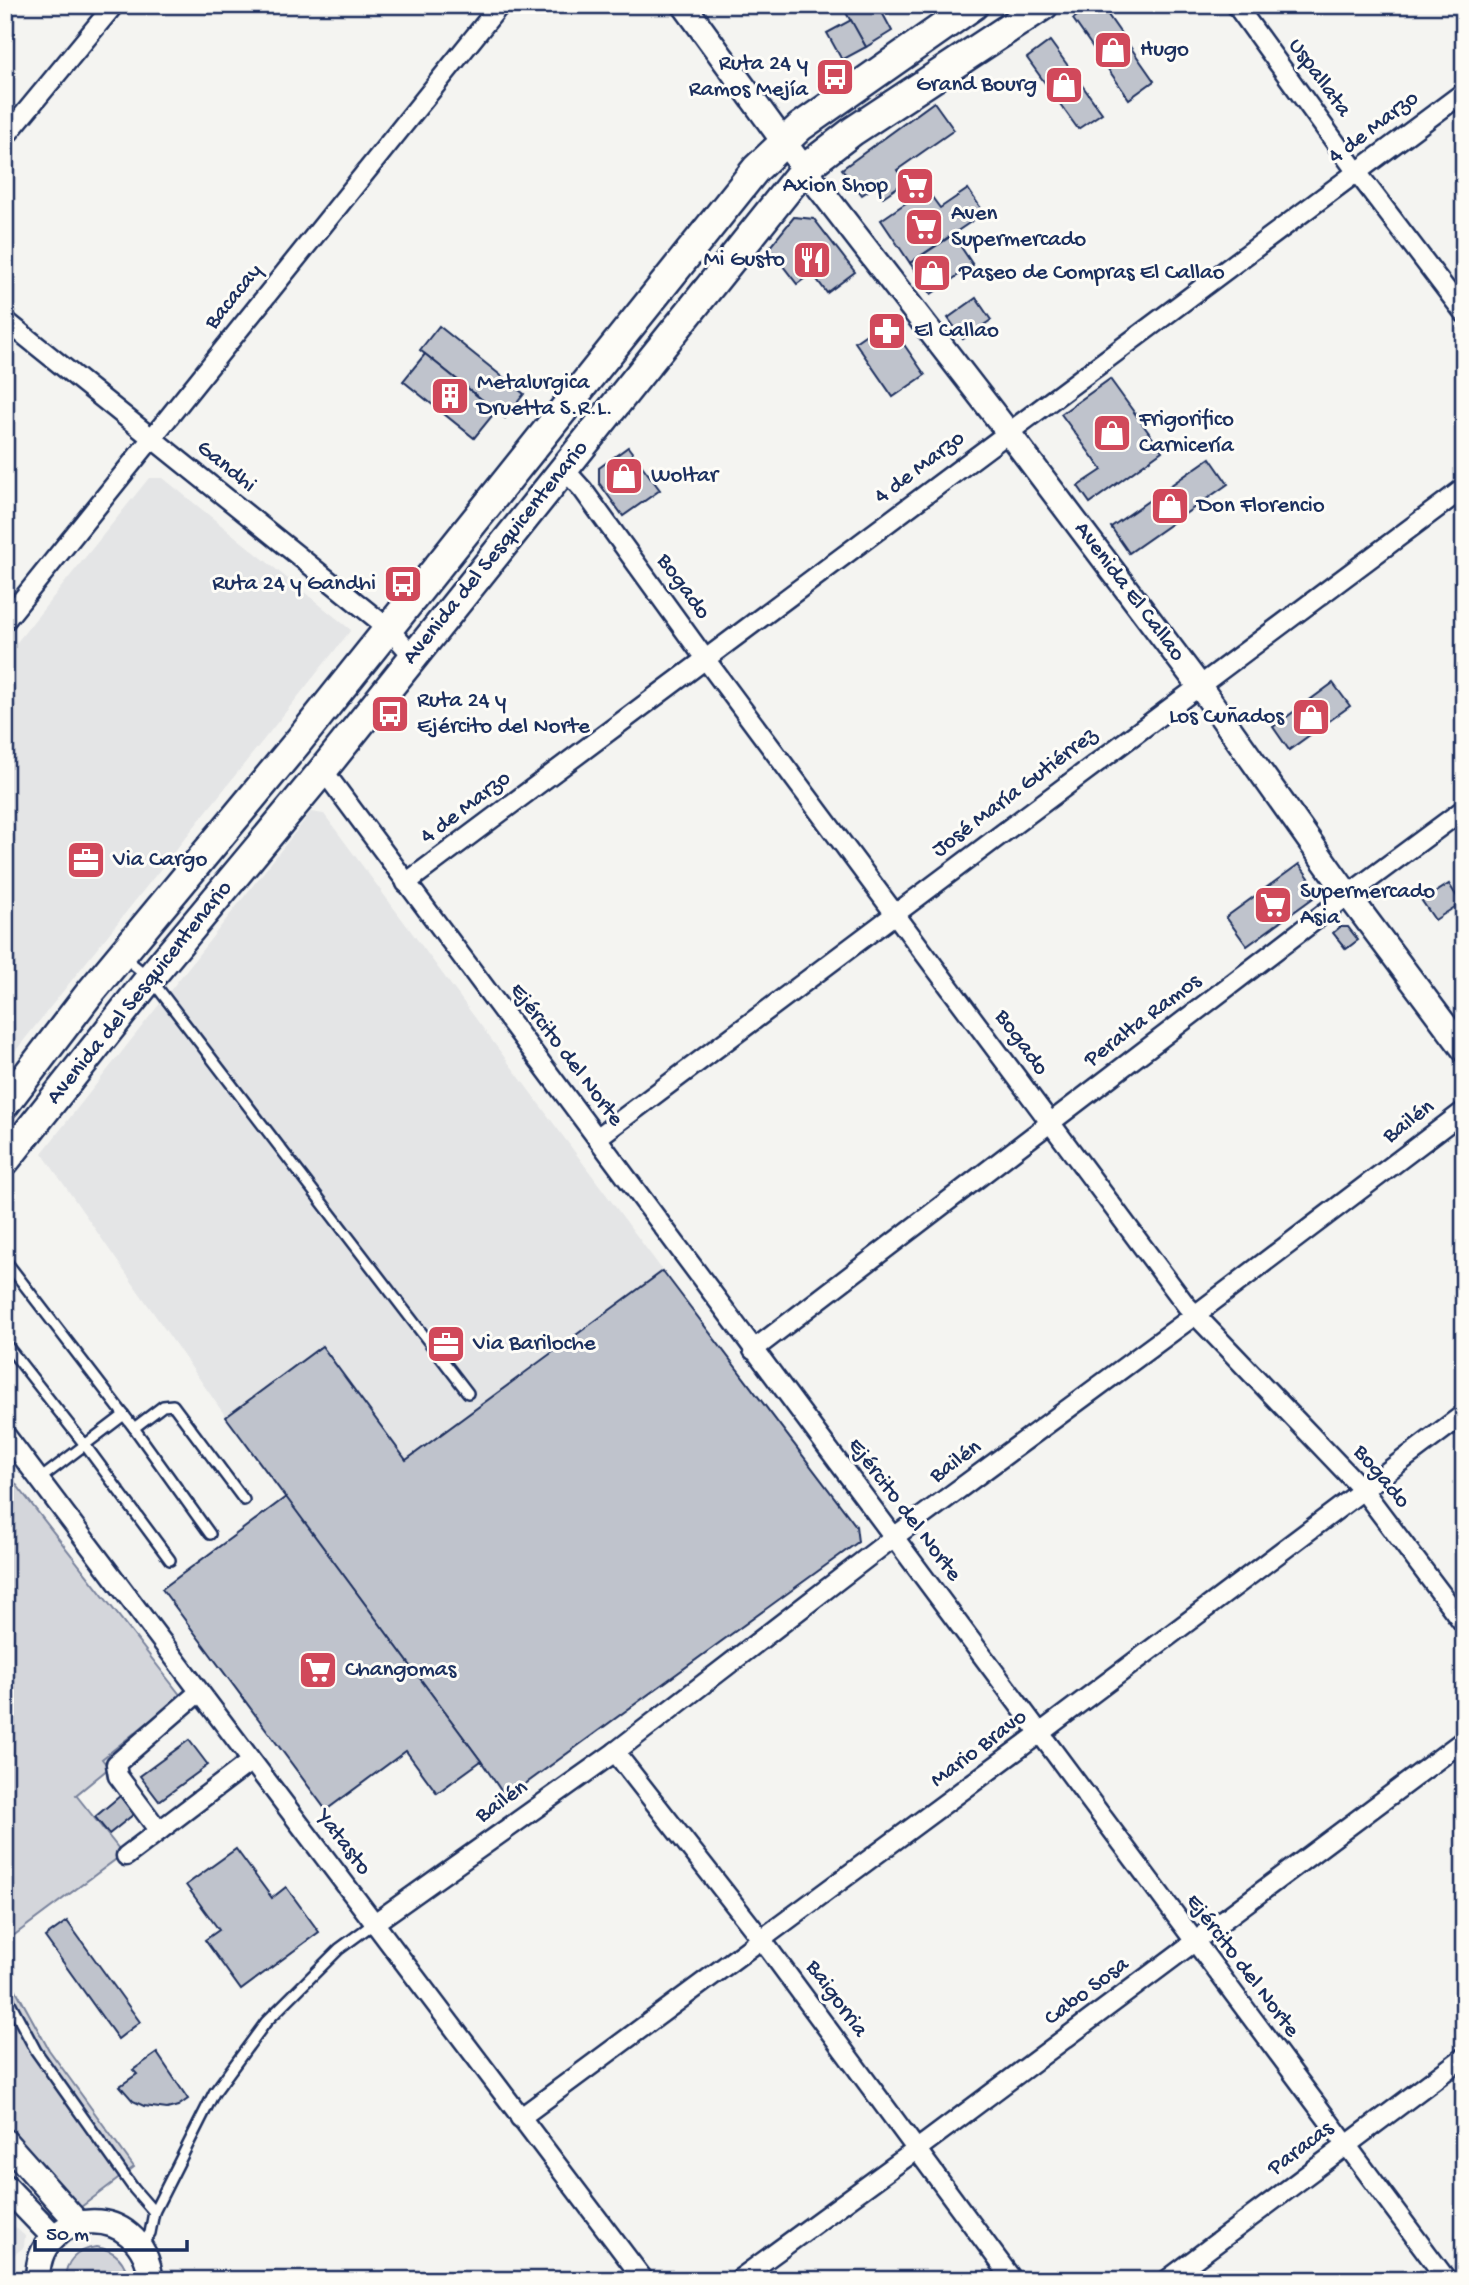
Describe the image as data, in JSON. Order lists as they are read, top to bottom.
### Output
{
  "streets": {
    "main road": ["Avenida del Sesquicentenario"],
    "street": [
      "Uspallata",
      "4 de Marzo",
      "Bacacay",
      "Gandhi",
      "Bogado",
      "Avenida El Callao",
      "José María Gutiérrez",
      "Peralta Ramos",
      "Ejército del Norte",
      "Bailén",
      "Mario Bravo",
      "Yatasto",
      "Cabo Sosa",
      "Baigorria",
      "Paracas"
    ]
  },
  "crossings": [
    ["Uspallata", "4 de Marzo"],
    ["4 de Marzo", "Bogado"],
    ["4 de Marzo", "Avenida El Callao"],
    ["4 de Marzo", "Ejército del Norte"],
    ["Bacacay", "Gandhi"],
    ["Gandhi", "Avenida del Sesquicentenario"],
    ["Avenida del Sesquicentenario", "Bogado"],
    ["Avenida del Sesquicentenario", "Avenida El Callao"],
    ["Avenida del Sesquicentenario", "Ejército del Norte"],
    ["Bogado", "José María Gutiérrez"],
    ["Bogado", "Peralta Ramos"],
    ["Bogado", "Bailén"],
    ["Bogado", "Mario Bravo"],
    ["Avenida El Callao", "José María Gutiérrez"],
    ["Avenida El Callao", "Peralta Ramos"],
    ["José María Gutiérrez", "Ejército del Norte"],
    ["Peralta Ramos", "Ejército del Norte"],
    ["Ejército del Norte", "Bailén"],
    ["Ejército del Norte", "Mario Bravo"],
    ["Ejército del Norte", "Cabo Sosa"],
    ["Ejército del Norte", "Paracas"],
    ["Bailén", "Yatasto"],
    ["Bailén", "Baigorria"],
    ["Mario Bravo", "Yatasto"],
    ["Mario Bravo", "Baigorria"],
    ["Cabo Sosa", "Baigorria"]
  ],
  "places": {
    "shop": [
      "Hugo",
      "Grand Bourg",
      "Paseo de Compras El Callao",
      "Frigorifico Carnicería",
      "Woltar",
      "Don Florencio",
      "Los Cuñados"
    ],
    "bus stop": ["Ruta 24 y Ramos Mejía", "Ruta 24 y Gandhi", "Ruta 24 y Ejército del Norte"],
    "supermarket": [
      "Axion Shop",
      "Aven Supermercado",
      "Supermercado Asia",
      "Changomas"
    ],
    "restaurant": ["Mi Gusto"],
    "pharmacy": ["El Callao"],
    "building": ["Metalurgica Druetta S.R.L."],
    "office": ["Via Cargo", "Via Bariloche"]
  },
  "scale_bar": "50 m"
}
